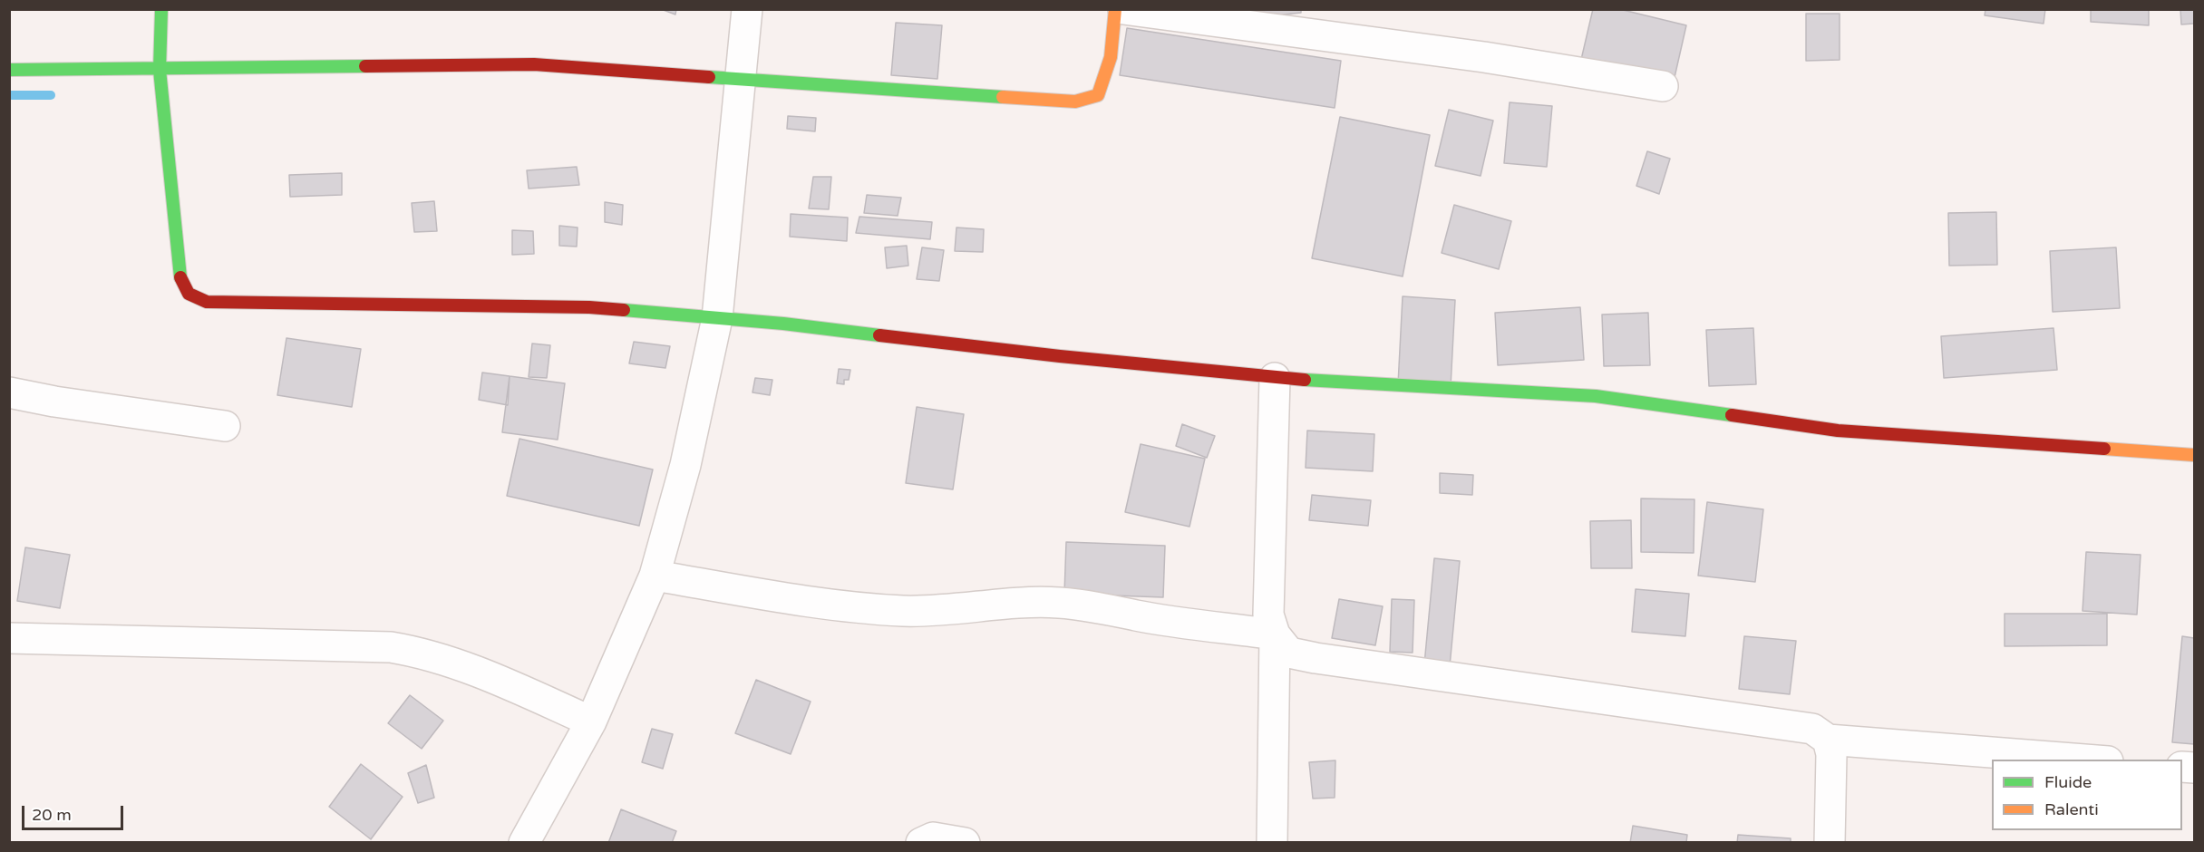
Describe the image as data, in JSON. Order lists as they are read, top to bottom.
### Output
{
  "legend": ["Fluide", "Ralenti"],
  "scale_bar": "20 m"
}
